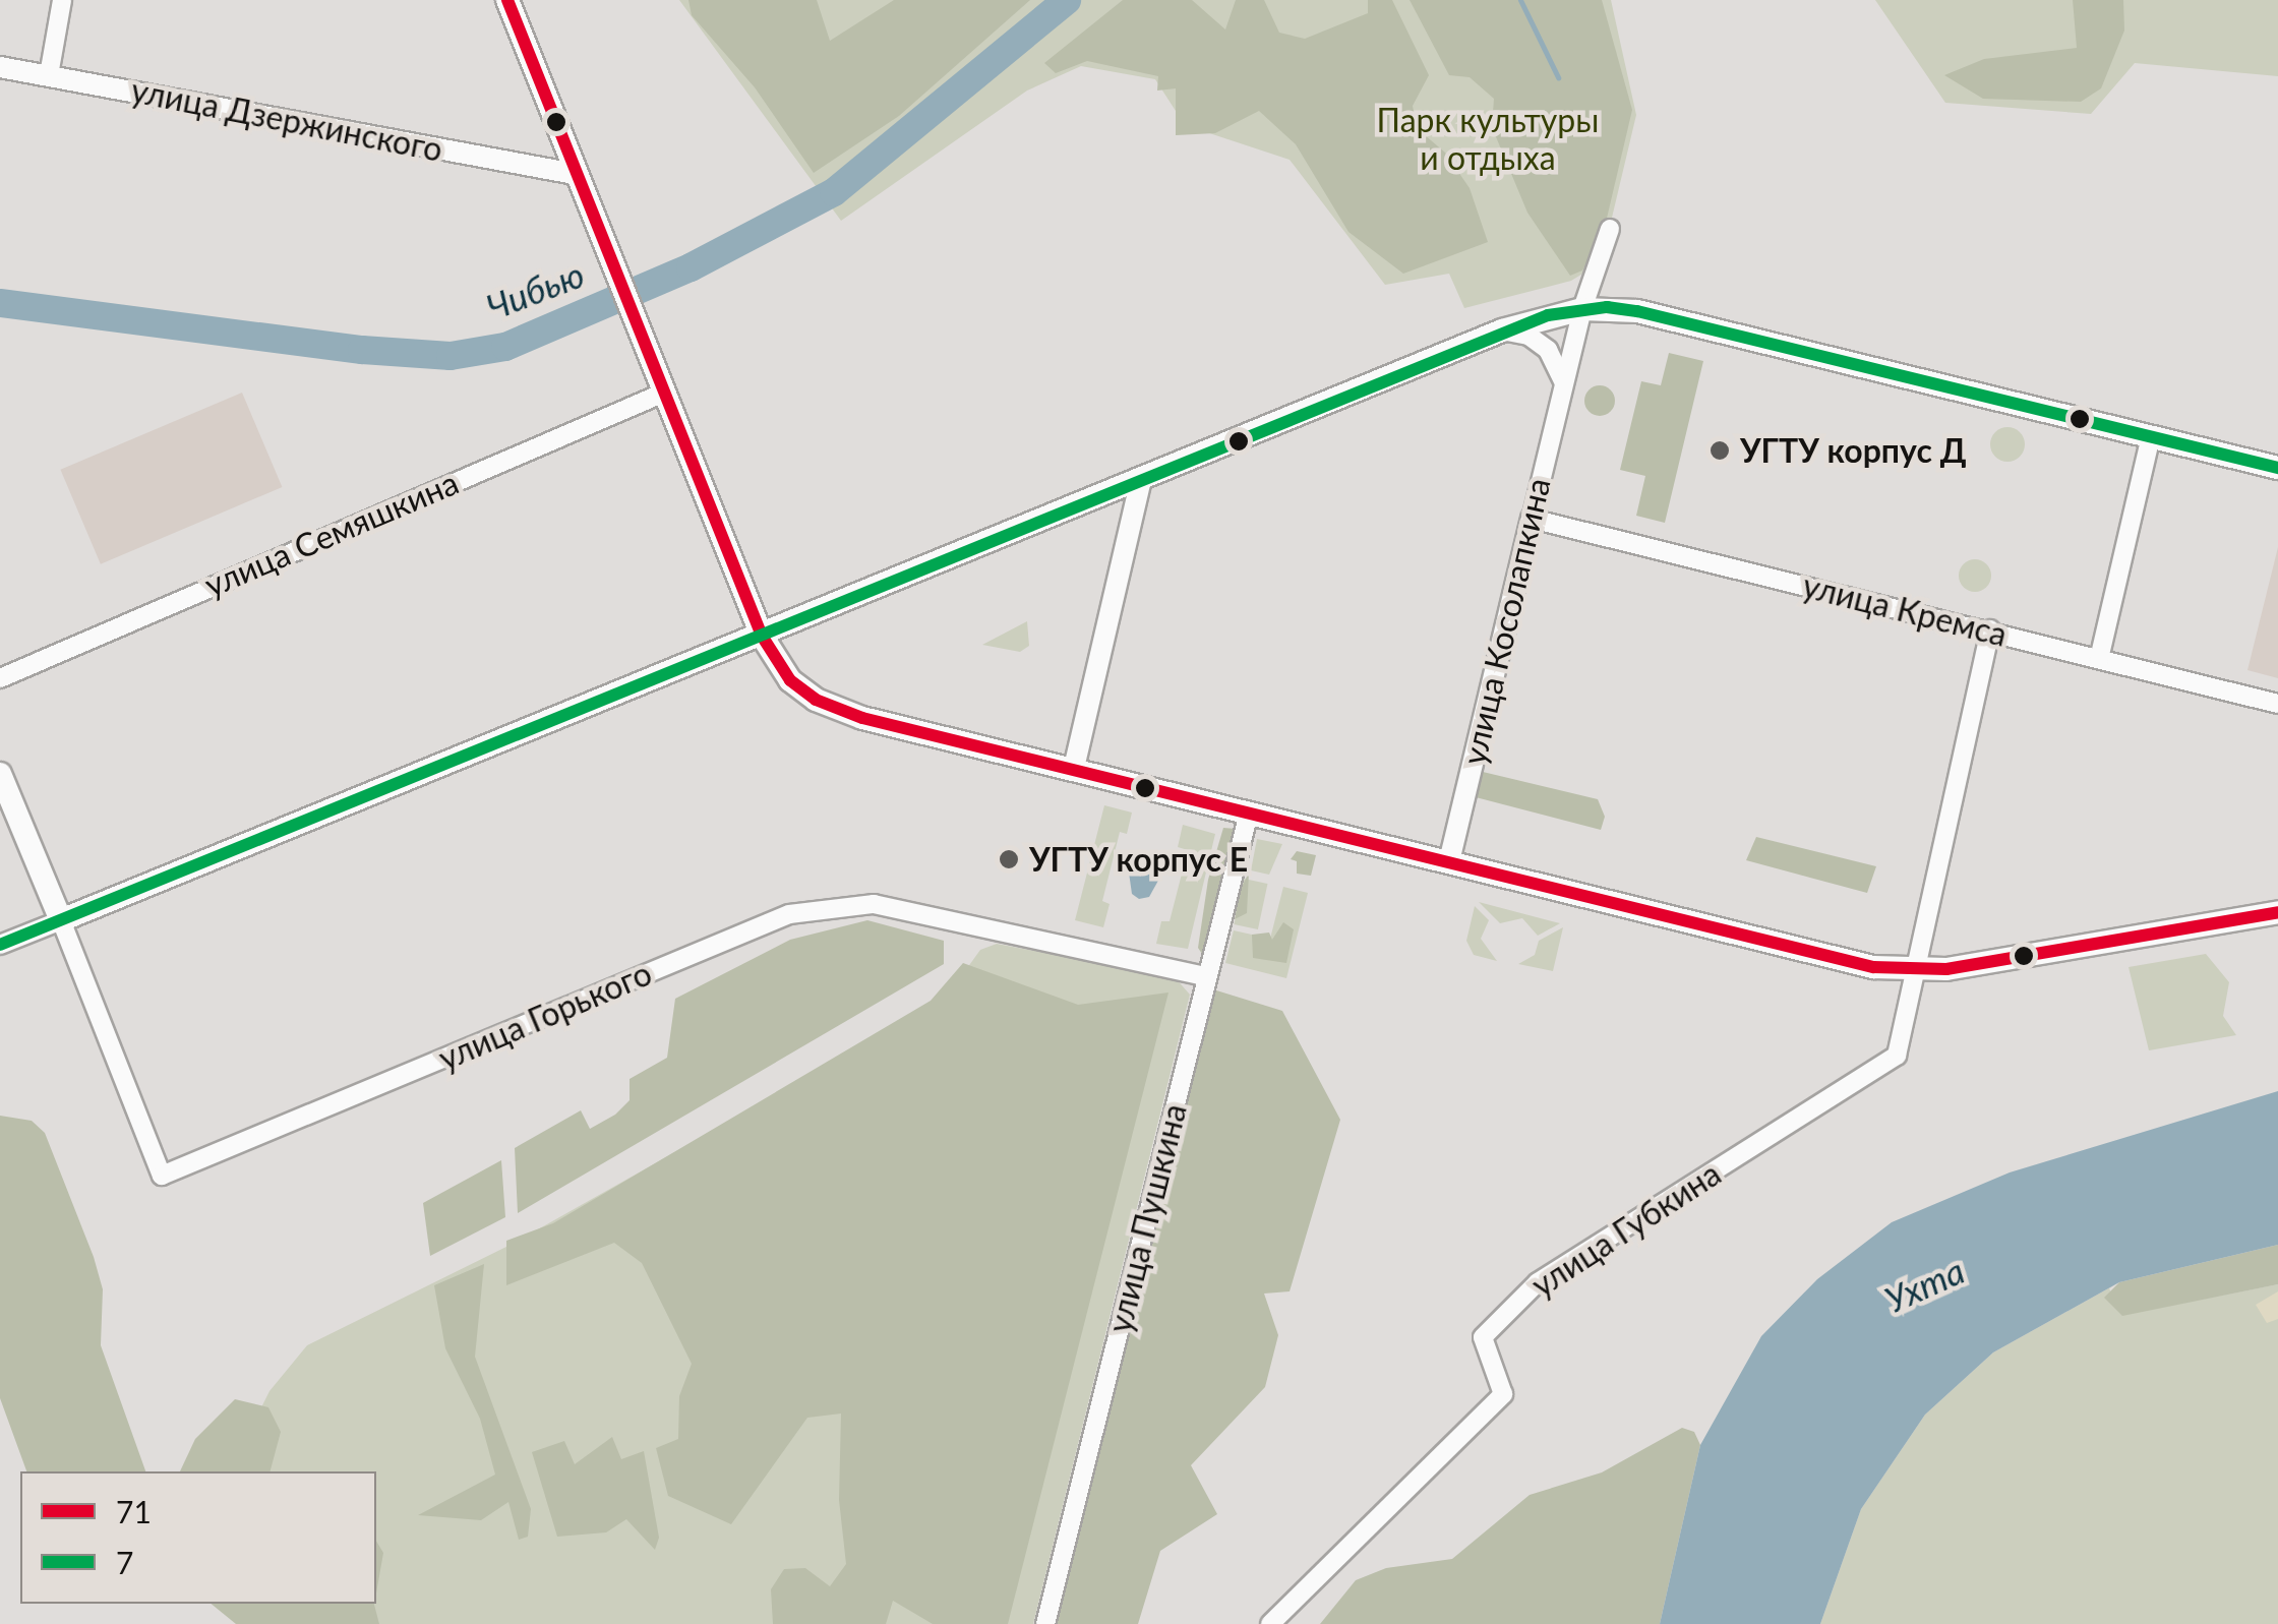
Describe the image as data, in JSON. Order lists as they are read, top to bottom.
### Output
{
  "streets": {
    "street": [
      "улица Дзержинского",
      "улица Семяшкина",
      "улица Кремса",
      "улица Косолапкина",
      "улица Горького",
      "улица Пушкина",
      "улица Губкина"
    ]
  },
  "crossings": [
    ["улица Кремса", "улица Косолапкина"],
    ["улица Горького", "улица Пушкина"]
  ],
  "water": ["Чибью", "Ухта"],
  "parks": ["Парк культуры и отдыха"],
  "places": ["УГТУ корпус Д", "УГТУ корпус Е"],
  "lines": ["transit line 71", "transit line 7"],
  "legend": ["71", "7"]
}
